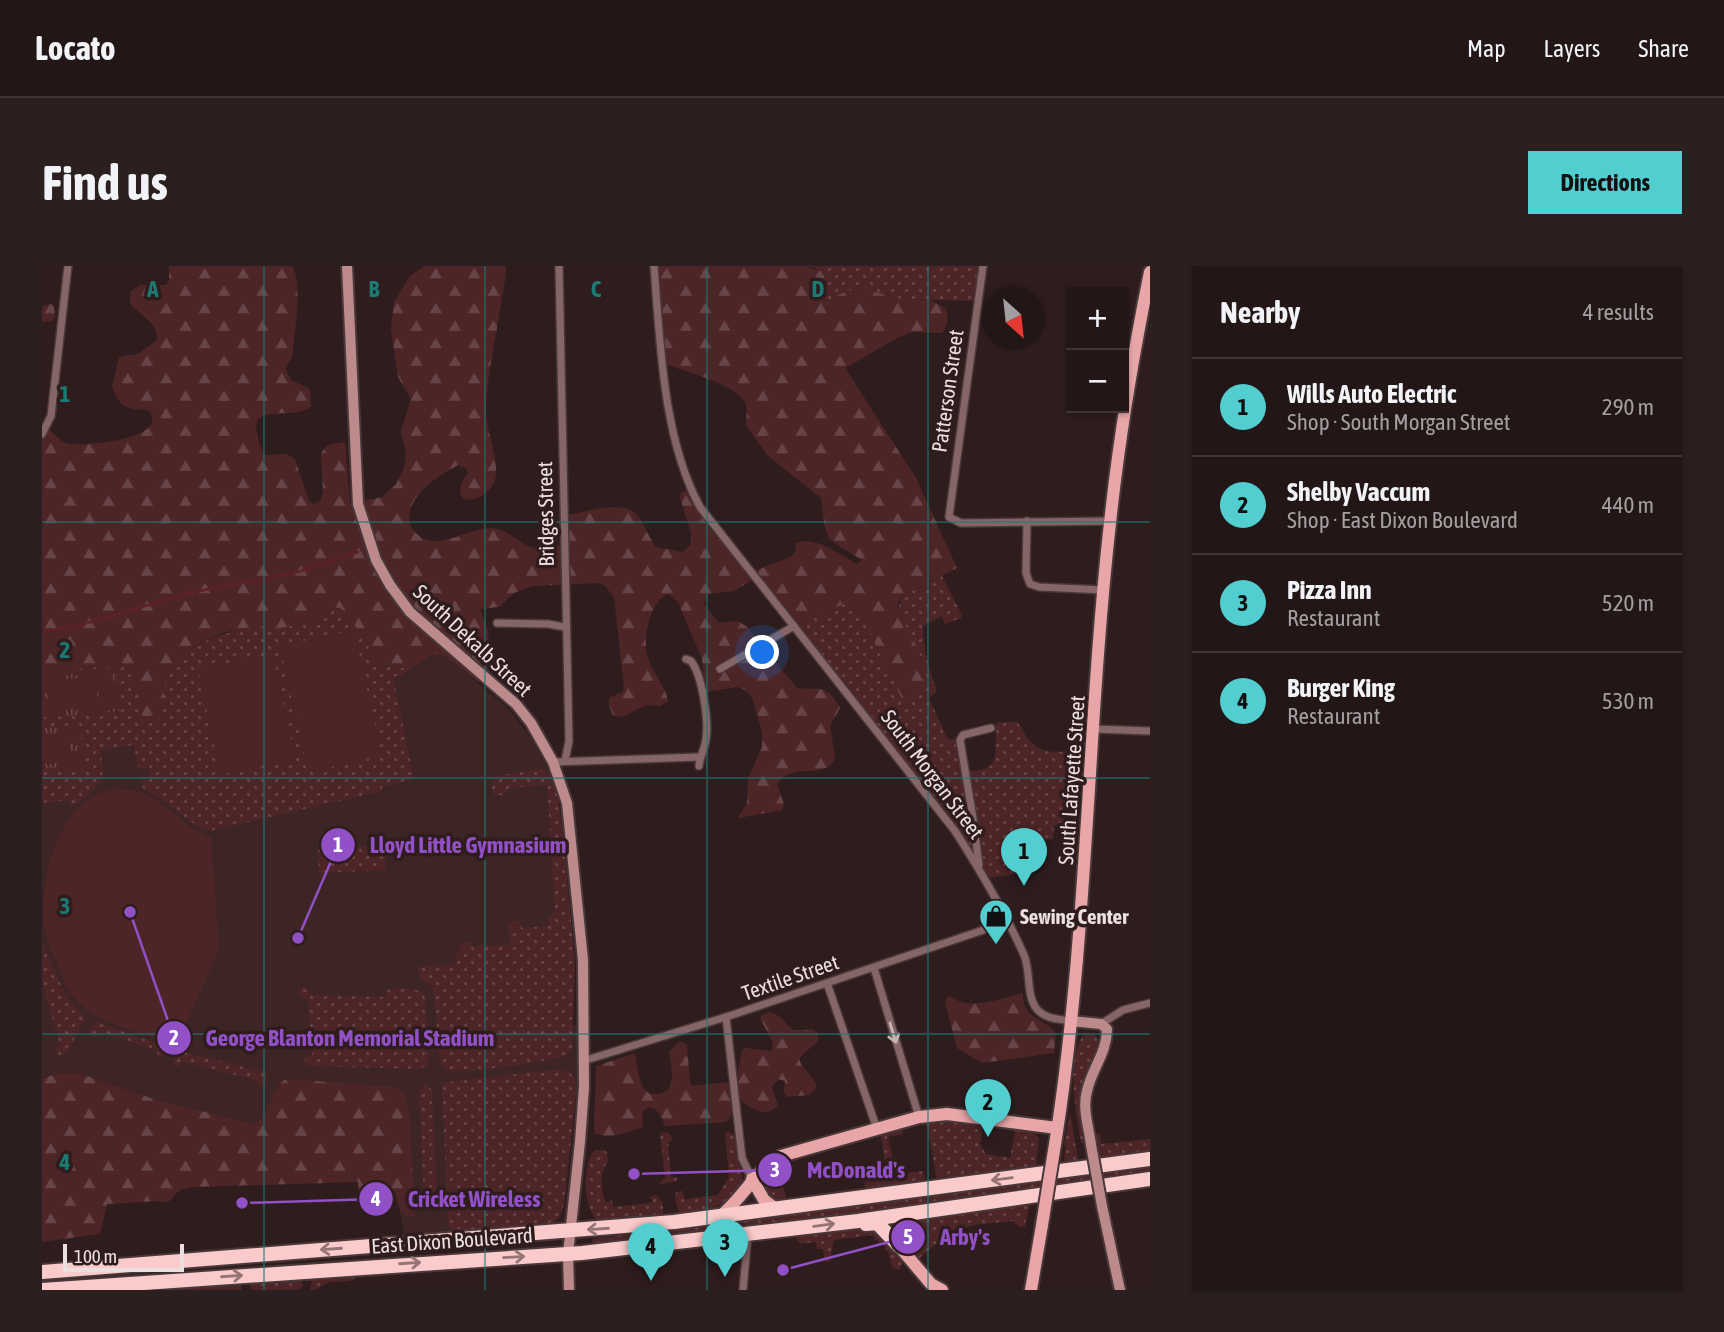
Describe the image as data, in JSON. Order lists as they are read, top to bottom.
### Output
{
  "streets": {
    "highway": ["East Dixon Boulevard"],
    "main road": ["South Dekalb Street", "South Morgan Street", "South Lafayette Street"],
    "street": ["Patterson Street", "Bridges Street", "Textile Street"]
  },
  "crossings": [
    ["South Dekalb Street", "Textile Street"],
    ["South Dekalb Street", "East Dixon Boulevard"],
    ["South Morgan Street", "South Lafayette Street"],
    ["South Morgan Street", "Textile Street"]
  ],
  "places": {
    "other": [
      "George Blanton Memorial Stadium",
      "Lloyd Little Gymnasium",
      "McDonald's",
      "Cricket Wireless",
      "Arby's"
    ],
    "shop": ["Sewing Center"]
  },
  "scale_bar": "100 m",
  "north": "bottom right",
  "page": {
    "header": "Locato",
    "nav": ["Map", "Layers", "Share"],
    "buttons": "Directions",
    "title": "Find us",
    "heading": ["Nearby", "4 results"],
    "map_buttons": ["+", "−"],
    "list": [
      {
        "mark": "1",
        "name": "Wills Auto Electric",
        "note": "Shop · South Morgan Street",
        "value": "290 m"
      },
      {
        "mark": "2",
        "name": "Shelby Vaccum",
        "note": "Shop · East Dixon Boulevard",
        "value": "440 m"
      },
      {
        "mark": "3",
        "name": "Pizza Inn",
        "note": "Restaurant",
        "value": "520 m"
      },
      {
        "mark": "4",
        "name": "Burger King",
        "note": "Restaurant",
        "value": "530 m"
      }
    ],
    "pins": [
      "1",
      "2",
      "3",
      "4"
    ],
    "scale": "100 m"
  },
  "grid": {
    "columns": [
      "A",
      "B",
      "C",
      "D"
    ],
    "rows": [
      "1",
      "2",
      "3",
      "4"
    ]
  }
}
